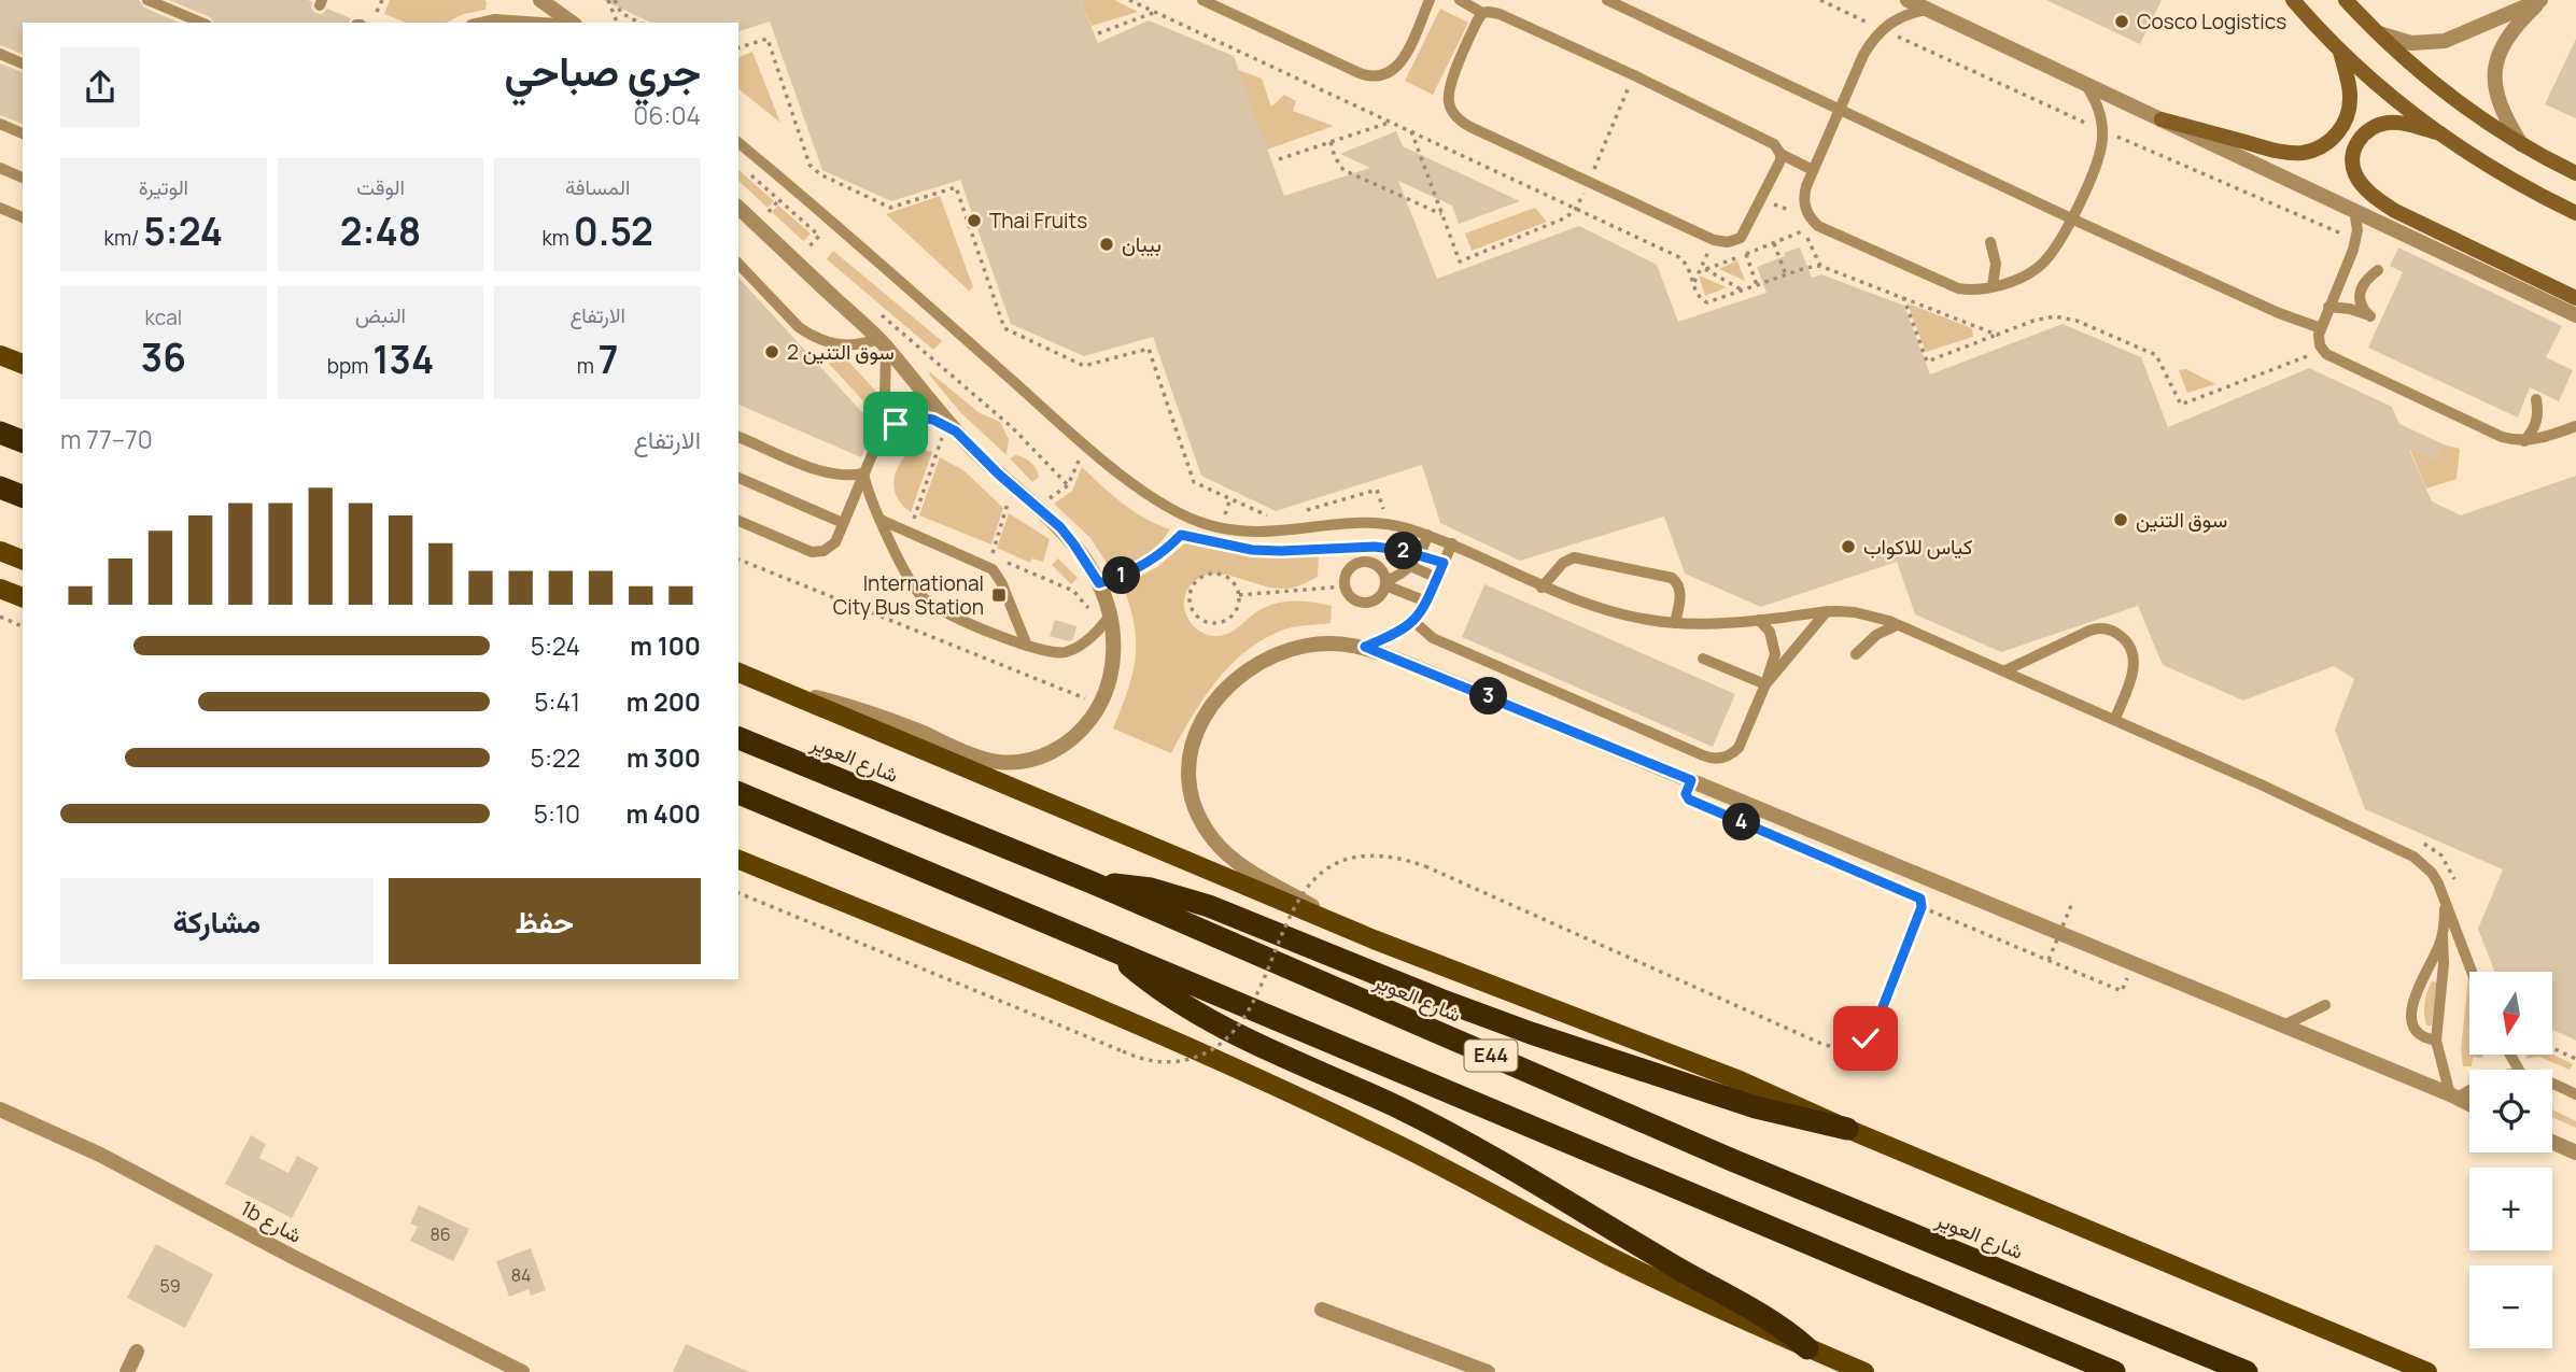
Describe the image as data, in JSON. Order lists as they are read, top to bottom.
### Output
{
  "streets": {
    "highway": ["شارع العوير", "E44"],
    "street": ["1b شارع"]
  },
  "places": {
    "other": [
      "Cosco Logistics",
      "Thai Fruits",
      "بيبان",
      "سوق التنين 2",
      "سوق التنين",
      "كياس للاكواب"
    ],
    "transit": ["International City Bus Station"]
  },
  "house_numbers": ["86", "84", "59"],
  "north": "bottom",
  "page": {
    "heading": ["جري صباحي", "06:04"],
    "stats": [
      ["المسافة", "0.52 km"],
      ["الوقت", "2:48"],
      ["الوتيرة", "5:24 /km"],
      ["الارتفاع", "7 m"],
      ["النبض", "134 bpm"],
      ["kcal", "36"]
    ],
    "chart": ["الارتفاع", "70–77 m"],
    "pins": [
      "2",
      "1",
      "3",
      "4"
    ],
    "list": [
      {
        "name": "100 m",
        "note": "5:24"
      },
      {
        "name": "200 m",
        "note": "5:41"
      },
      {
        "name": "300 m",
        "note": "5:22"
      },
      {
        "name": "400 m",
        "note": "5:10"
      }
    ],
    "buttons": ["حفظ", "مشاركة"],
    "map_buttons": ["+", "−"]
  }
}
